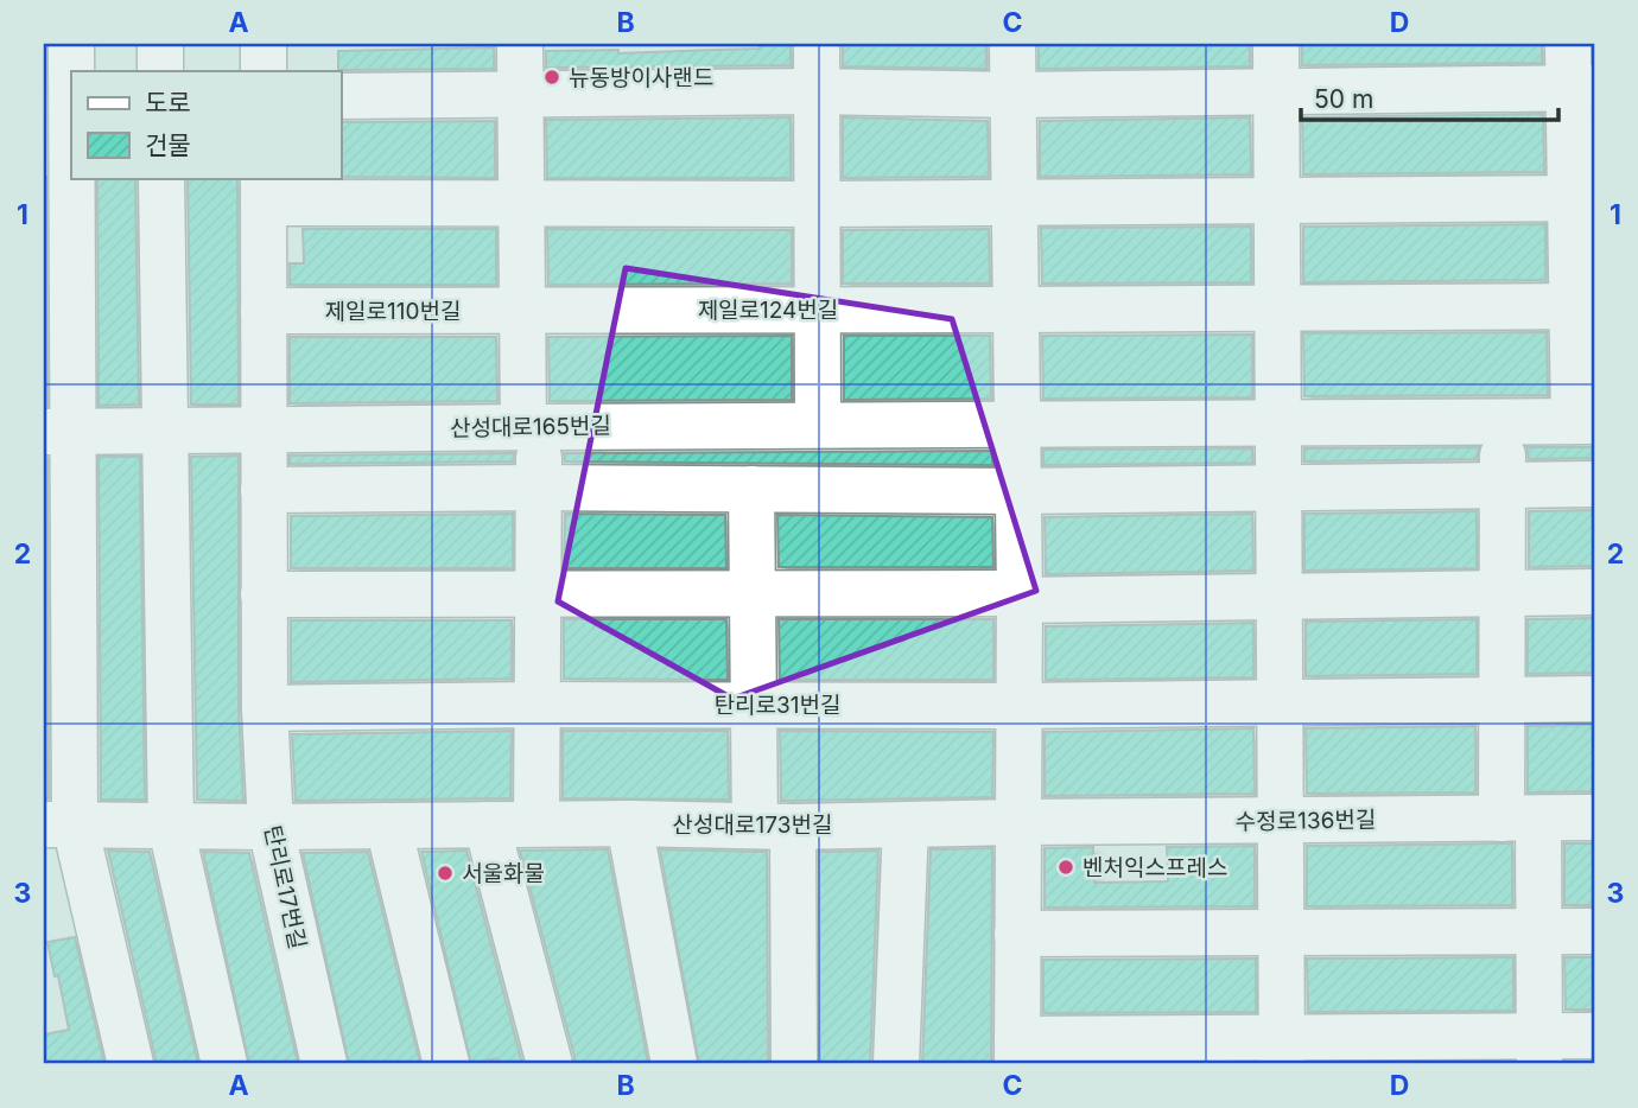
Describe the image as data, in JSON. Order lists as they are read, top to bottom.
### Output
{
  "streets": {
    "street": [
      "제일로124번길",
      "제일로110번길",
      "산성대로165번길",
      "탄리로31번길",
      "수정로136번길",
      "산성대로173번길",
      "탄리로17번길"
    ]
  },
  "crossings": [
    ["제일로124번길", "제일로110번길"],
    ["산성대로165번길", "탄리로17번길"],
    ["수정로136번길", "산성대로173번길"],
    ["산성대로173번길", "탄리로17번길"]
  ],
  "places": ["뉴동방이사랜드", "벤처익스프레스", "서울화물"],
  "legend": ["도로", "건물"],
  "scale_bar": "50 m",
  "grid": {
    "columns": [
      "A",
      "B",
      "C",
      "D"
    ],
    "rows": ["1", "2", "3"]
  }
}
